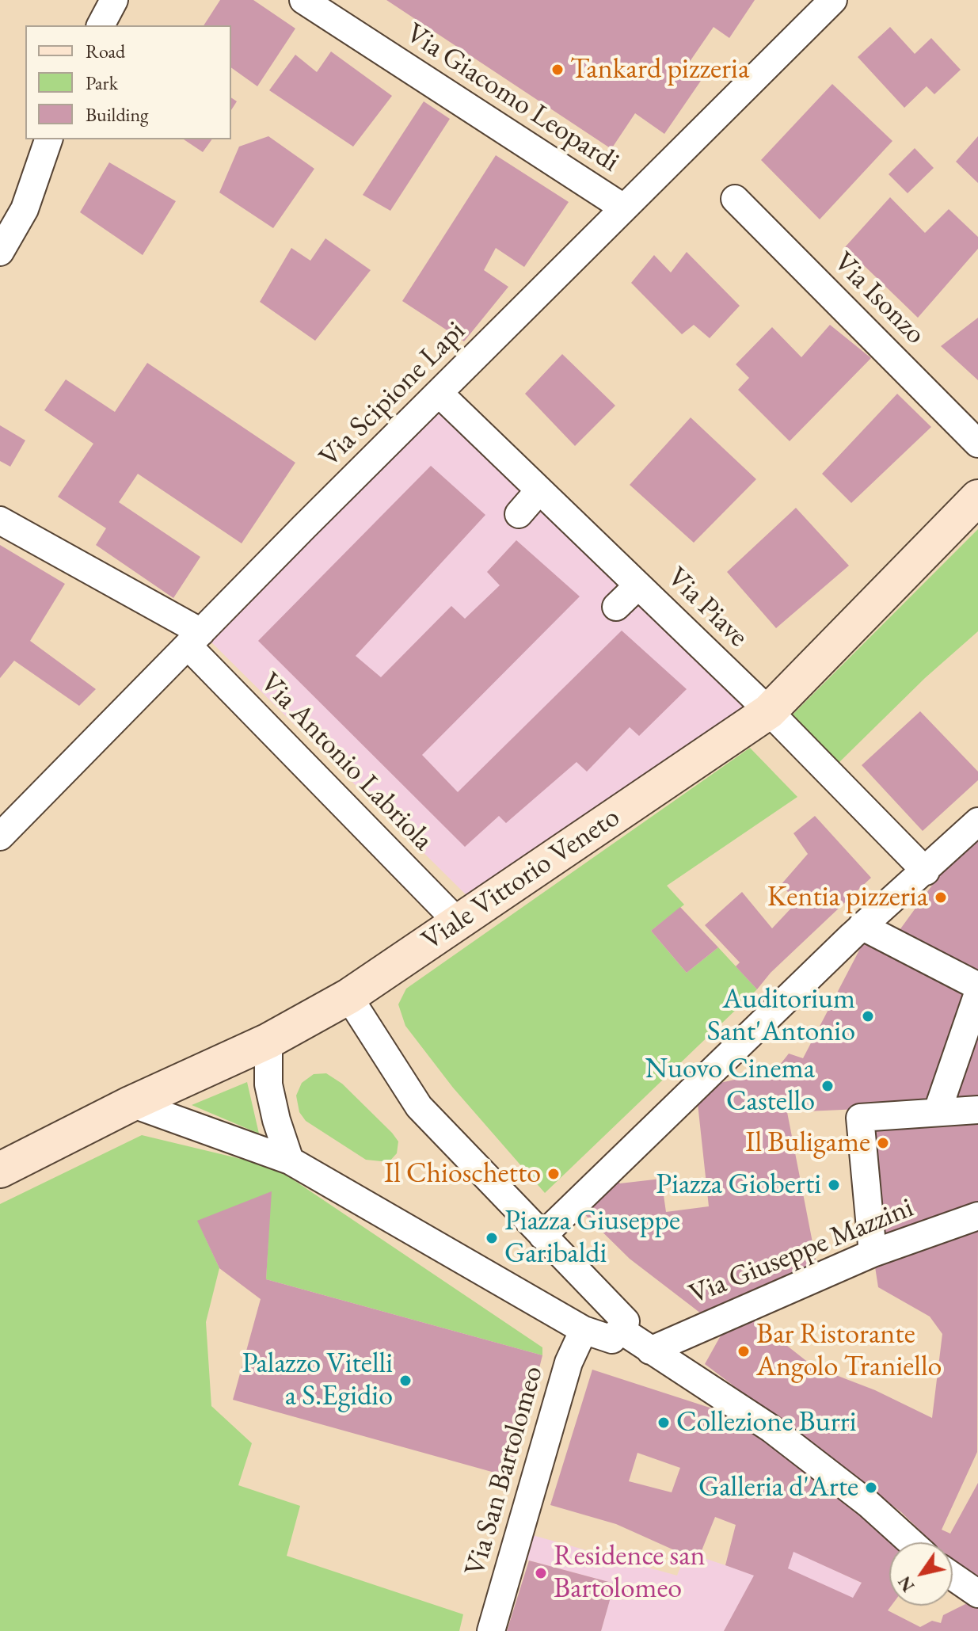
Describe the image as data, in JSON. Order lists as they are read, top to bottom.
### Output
{
  "streets": {
    "main road": ["Viale Vittorio Veneto"],
    "street": [
      "Via Giacomo Leopardi",
      "Via Isonzo",
      "Via Scipione Lapi",
      "Via Piave",
      "Via Antonio Labriola",
      "Via Giuseppe Mazzini",
      "Via San Bartolomeo"
    ]
  },
  "crossings": [
    ["Via Giacomo Leopardi", "Via Scipione Lapi"],
    ["Via Scipione Lapi", "Via Piave"],
    ["Via Scipione Lapi", "Via Antonio Labriola"],
    ["Via Piave", "Viale Vittorio Veneto"],
    ["Via Antonio Labriola", "Viale Vittorio Veneto"]
  ],
  "places": [
    "Tankard pizzeria",
    "Kentia pizzeria",
    "Auditorium Sant'Antonio",
    "Nuovo Cinema Castello",
    "Il Buligame",
    "Il Chioschetto",
    "Piazza Gioberti",
    "Piazza Giuseppe Garibaldi",
    "Bar Ristorante Angolo Traniello",
    "Palazzo Vitelli a S.Egidio",
    "Collezione Burri",
    "Galleria d'Arte",
    "Residence san Bartolomeo"
  ],
  "legend": ["Road", "Park", "Building"],
  "north": "bottom left"
}
